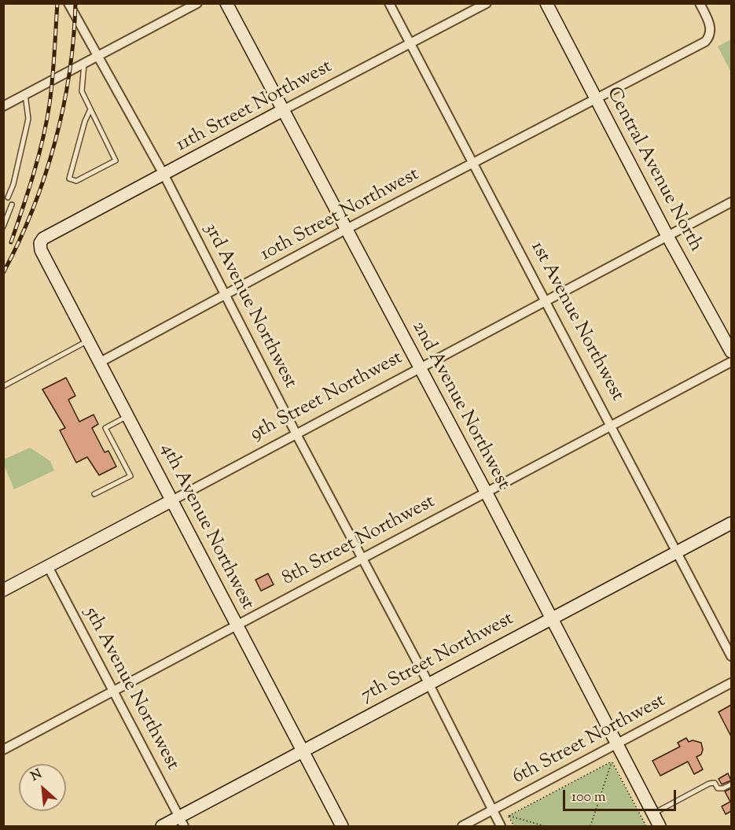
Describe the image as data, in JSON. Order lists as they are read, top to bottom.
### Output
{
  "streets": {
    "street": [
      "11th Street Northwest",
      "Central Avenue North",
      "10th Street Northwest",
      "3rd Avenue Northwest",
      "1st Avenue Northwest",
      "9th Street Northwest",
      "2nd Avenue Northwest",
      "4th Avenue Northwest",
      "8th Street Northwest",
      "7th Street Northwest",
      "5th Avenue Northwest",
      "6th Street Northwest"
    ]
  },
  "crossings": [
    ["11th Street Northwest", "3rd Avenue Northwest"],
    ["11th Street Northwest", "1st Avenue Northwest"],
    ["11th Street Northwest", "2nd Avenue Northwest"],
    ["11th Street Northwest", "4th Avenue Northwest"],
    ["Central Avenue North", "10th Street Northwest"],
    ["Central Avenue North", "9th Street Northwest"],
    ["10th Street Northwest", "3rd Avenue Northwest"],
    ["10th Street Northwest", "1st Avenue Northwest"],
    ["10th Street Northwest", "2nd Avenue Northwest"],
    ["10th Street Northwest", "4th Avenue Northwest"],
    ["3rd Avenue Northwest", "9th Street Northwest"],
    ["3rd Avenue Northwest", "8th Street Northwest"],
    ["3rd Avenue Northwest", "7th Street Northwest"],
    ["3rd Avenue Northwest", "6th Street Northwest"],
    ["1st Avenue Northwest", "9th Street Northwest"],
    ["1st Avenue Northwest", "8th Street Northwest"],
    ["1st Avenue Northwest", "7th Street Northwest"],
    ["9th Street Northwest", "2nd Avenue Northwest"],
    ["9th Street Northwest", "4th Avenue Northwest"],
    ["9th Street Northwest", "5th Avenue Northwest"],
    ["2nd Avenue Northwest", "8th Street Northwest"],
    ["2nd Avenue Northwest", "7th Street Northwest"],
    ["2nd Avenue Northwest", "6th Street Northwest"],
    ["4th Avenue Northwest", "8th Street Northwest"],
    ["4th Avenue Northwest", "7th Street Northwest"],
    ["8th Street Northwest", "5th Avenue Northwest"],
    ["7th Street Northwest", "5th Avenue Northwest"]
  ],
  "scale_bar": "100 m",
  "north": "top left"
}
